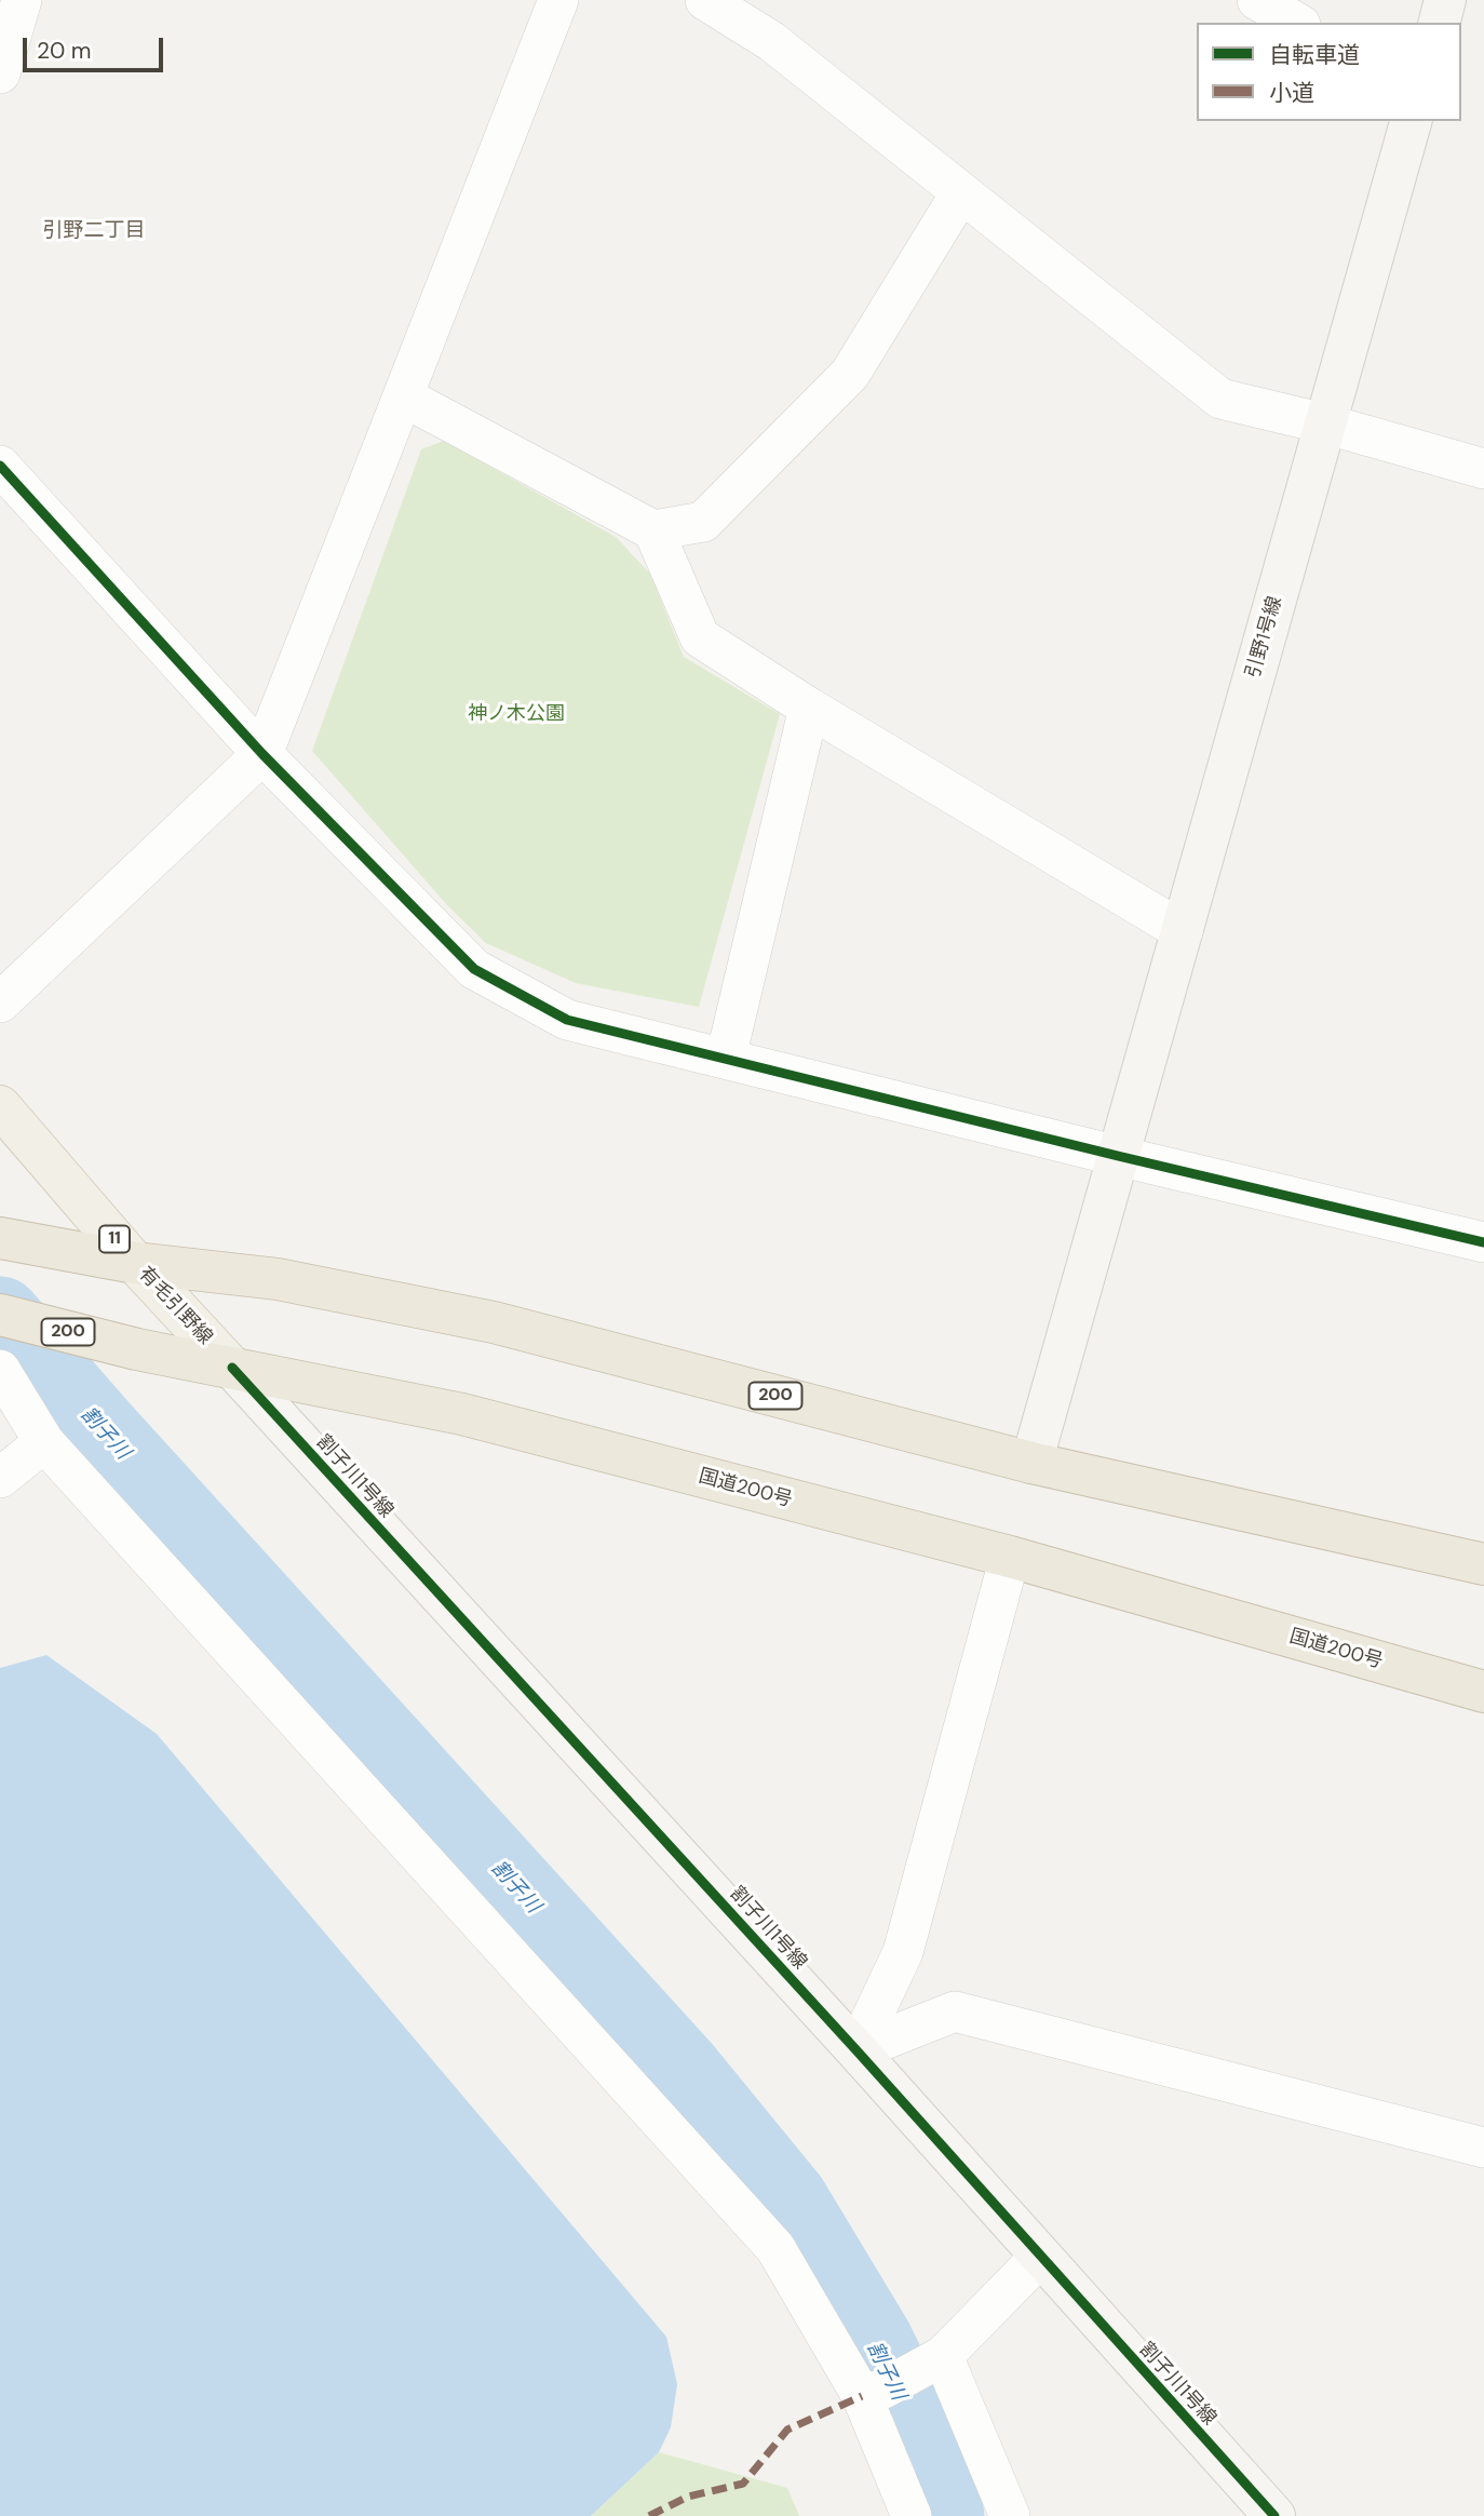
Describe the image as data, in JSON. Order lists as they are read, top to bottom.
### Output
{
  "streets": {
    "highway": ["200", "国道200号"],
    "main road": ["11", "有毛引野線"],
    "street": ["引野1号線", "割子川1号線"]
  },
  "crossings": [
    ["引野1号線", "200"],
    ["有毛引野線", "200"],
    ["有毛引野線", "割子川1号線"],
    ["有毛引野線", "国道200号"],
    ["割子川1号線", "国道200号"]
  ],
  "districts": ["引野二丁目"],
  "water": ["割子川"],
  "parks": ["神ノ木公園"],
  "legend": ["自転車道", "小道"],
  "scale_bar": "20 m"
}
